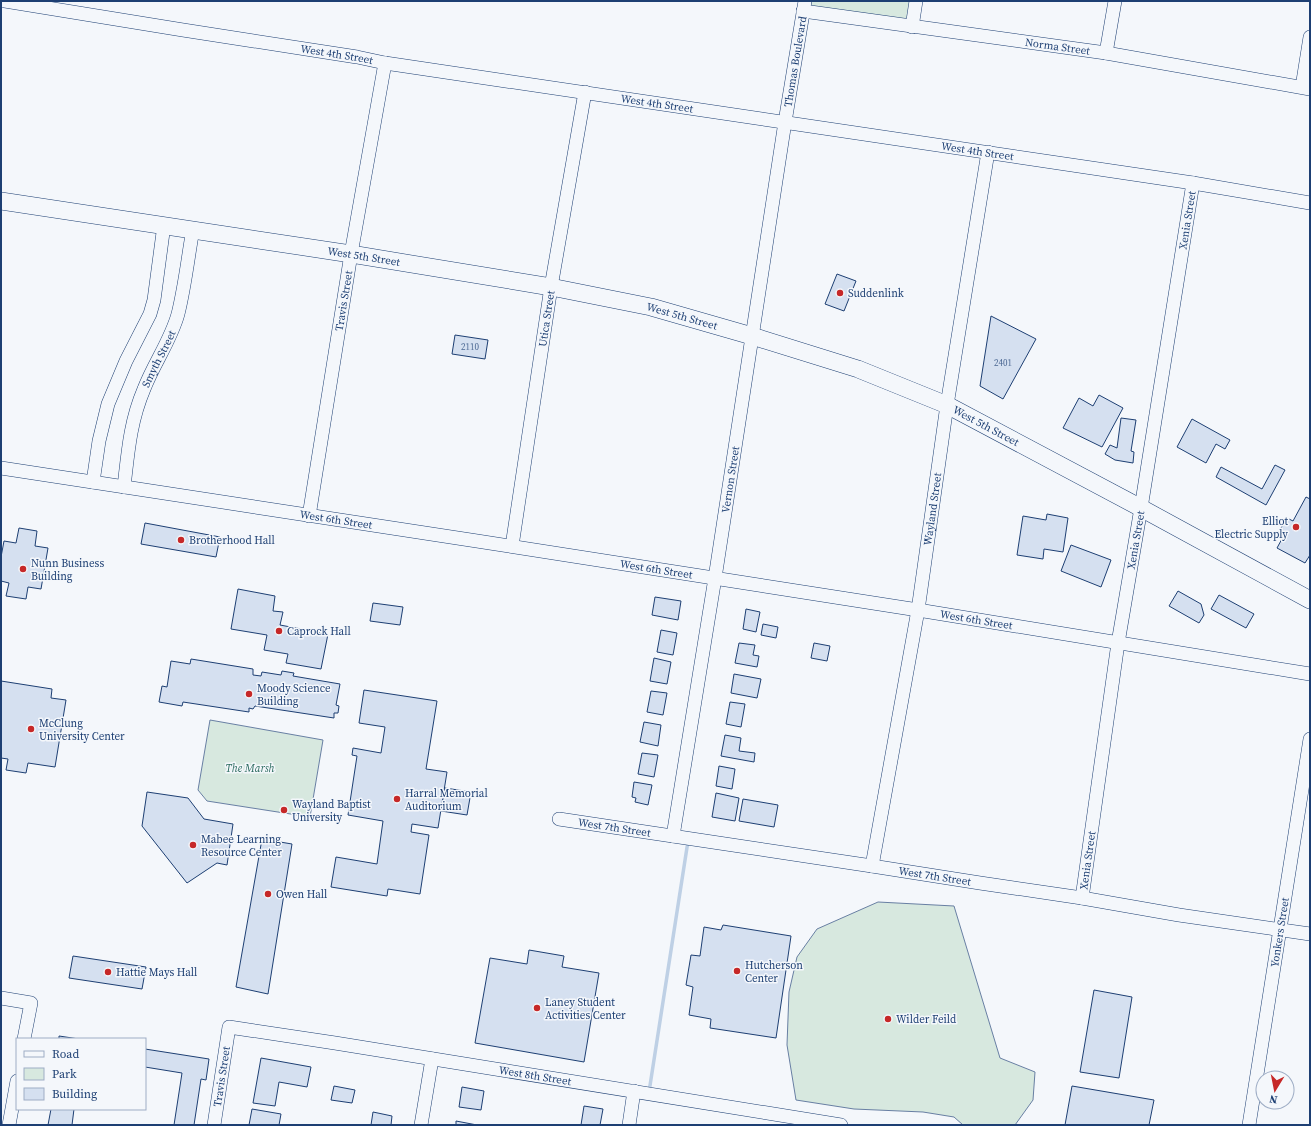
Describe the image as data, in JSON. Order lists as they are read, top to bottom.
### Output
{
  "streets": {
    "main road": ["West 5th Street"],
    "street": [
      "Norma Street",
      "West 4th Street",
      "Thomas Boulevard",
      "Xenia Street",
      "Travis Street",
      "Utica Street",
      "Smyth Street",
      "Vernon Street",
      "Wayland Street",
      "West 6th Street",
      "West 7th Street",
      "Yonkers Street",
      "West 8th Street"
    ]
  },
  "crossings": [
    ["Norma Street", "Thomas Boulevard"],
    ["West 4th Street", "Thomas Boulevard"],
    ["West 4th Street", "Xenia Street"],
    ["West 4th Street", "Travis Street"],
    ["West 4th Street", "Utica Street"],
    ["West 4th Street", "Vernon Street"],
    ["West 4th Street", "Wayland Street"],
    ["Thomas Boulevard", "Vernon Street"],
    ["Xenia Street", "West 5th Street"],
    ["Xenia Street", "West 6th Street"],
    ["Xenia Street", "West 7th Street"],
    ["West 5th Street", "Travis Street"],
    ["West 5th Street", "Utica Street"],
    ["West 5th Street", "Smyth Street"],
    ["West 5th Street", "Vernon Street"],
    ["West 5th Street", "Wayland Street"],
    ["Travis Street", "West 6th Street"],
    ["Travis Street", "West 8th Street"],
    ["Utica Street", "West 6th Street"],
    ["Smyth Street", "West 6th Street"],
    ["Vernon Street", "West 6th Street"],
    ["Vernon Street", "West 7th Street"],
    ["Wayland Street", "West 6th Street"],
    ["Wayland Street", "West 7th Street"],
    ["West 7th Street", "Yonkers Street"]
  ],
  "parks": ["The Marsh"],
  "places": [
    "Suddenlink",
    "Elliot Electric Supply",
    "Brotherhood Hall",
    "Nunn Business Building",
    "Caprock Hall",
    "Moody Science Building",
    "McClung University Center",
    "Harral Memorial Auditorium",
    "Wayland Baptist University",
    "Mabee Learning Resource Center",
    "Owen Hall",
    "Hutcherson Center",
    "Hattie Mays Hall",
    "Laney Student Activities Center",
    "Wilder Feild"
  ],
  "house_numbers": ["2110", "2401"],
  "legend": ["Road", "Park", "Building"],
  "north": "bottom"
}
